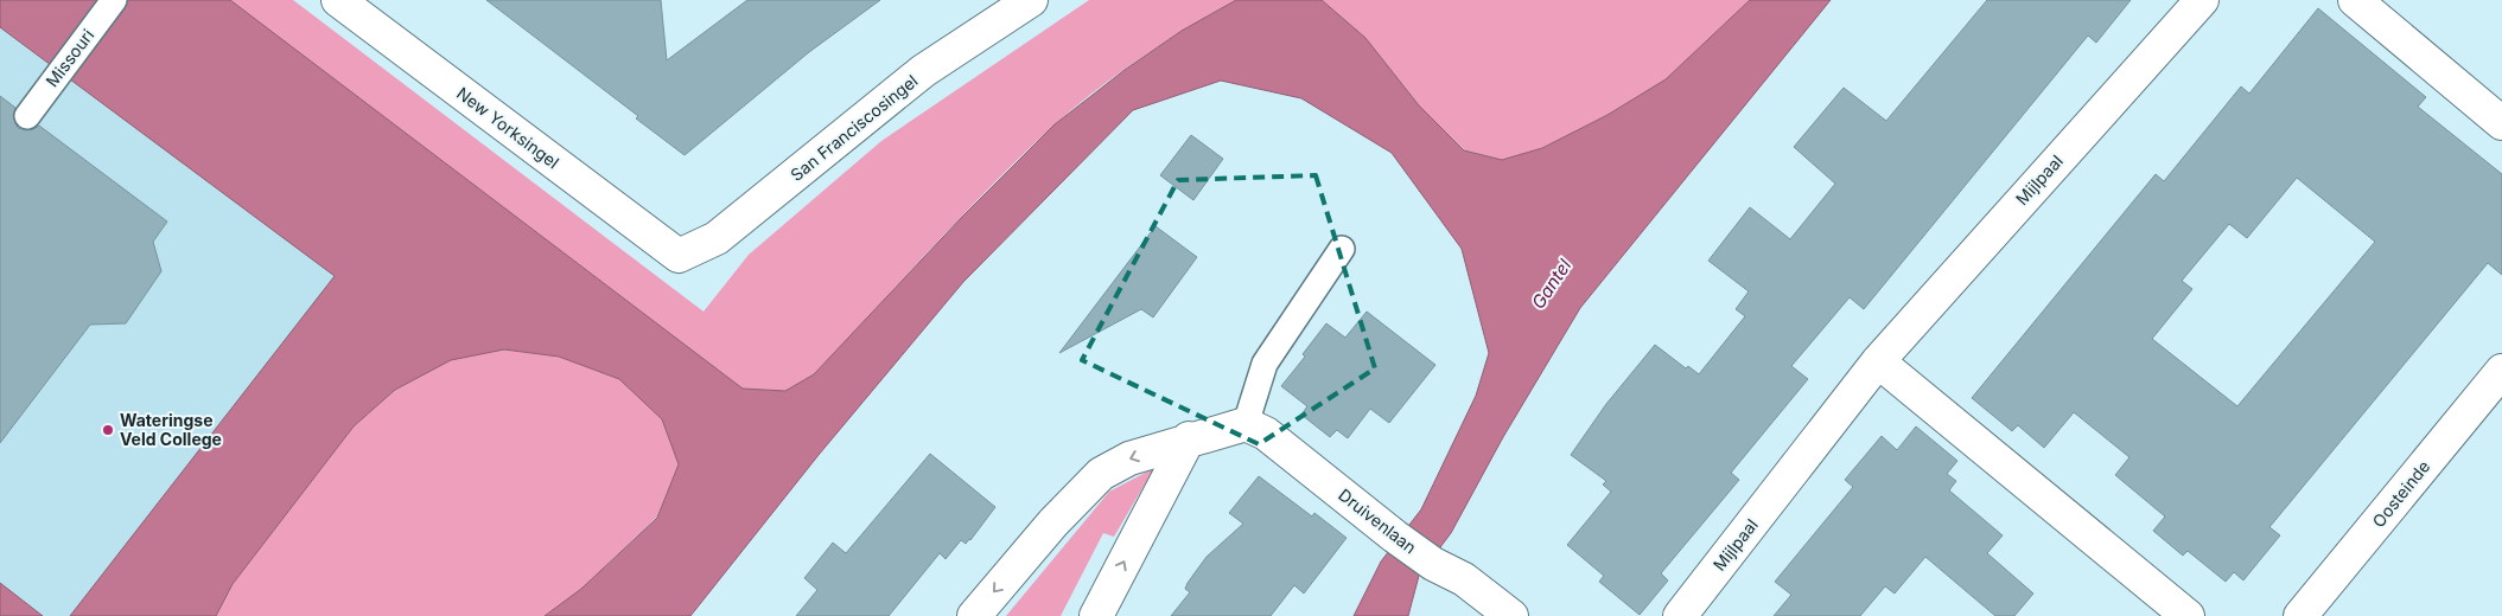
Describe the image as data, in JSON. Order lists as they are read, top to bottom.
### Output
{
  "streets": {
    "street": [
      "New Yorksingel",
      "San Franciscosingel",
      "Mijlpaal",
      "Oosteinde",
      "Druivenlaan"
    ],
    "lane": ["Missouri"]
  },
  "crossings": [
    ["New Yorksingel", "San Franciscosingel"]
  ],
  "water": ["Gantel"],
  "places": ["Wateringse Veld College"]
}
